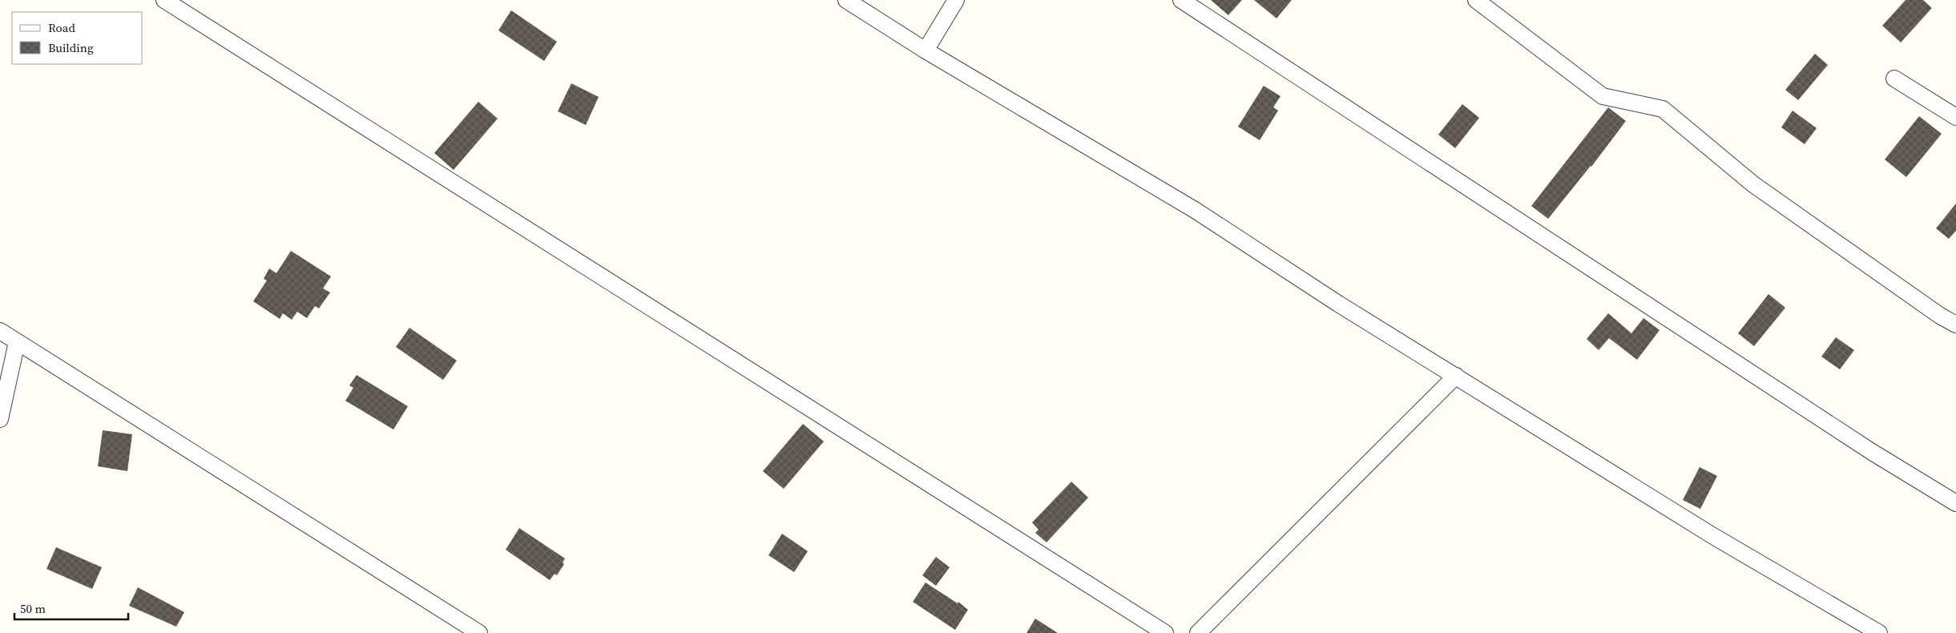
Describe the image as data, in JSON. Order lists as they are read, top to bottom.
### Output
{
  "legend": ["Road", "Building"],
  "scale_bar": "50 m"
}
